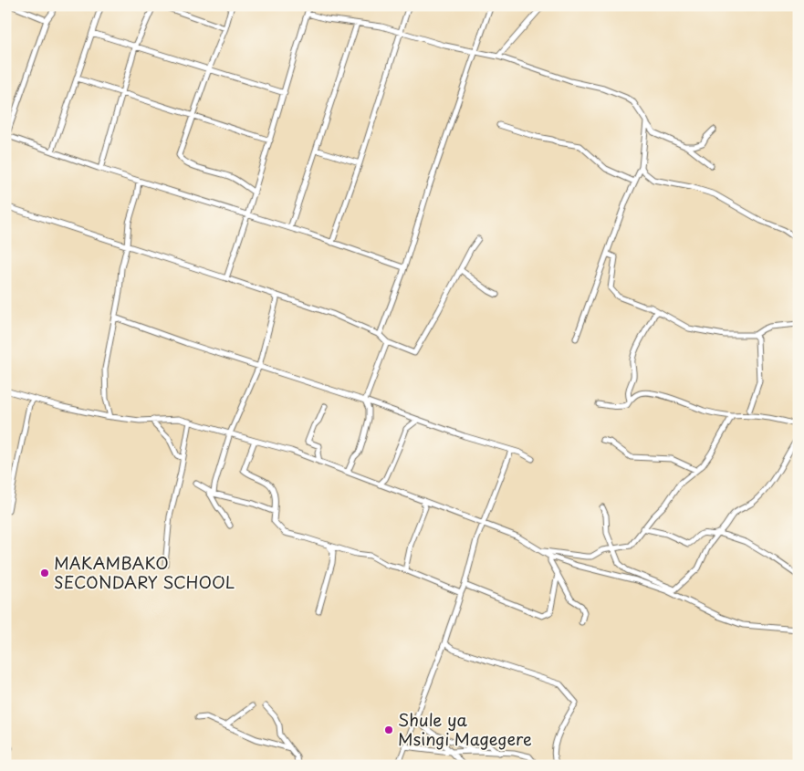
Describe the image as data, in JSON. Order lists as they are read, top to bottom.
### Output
{
  "places": ["MAKAMBAKO SECONDARY SCHOOL", "Shule ya Msingi Magegere"]
}
